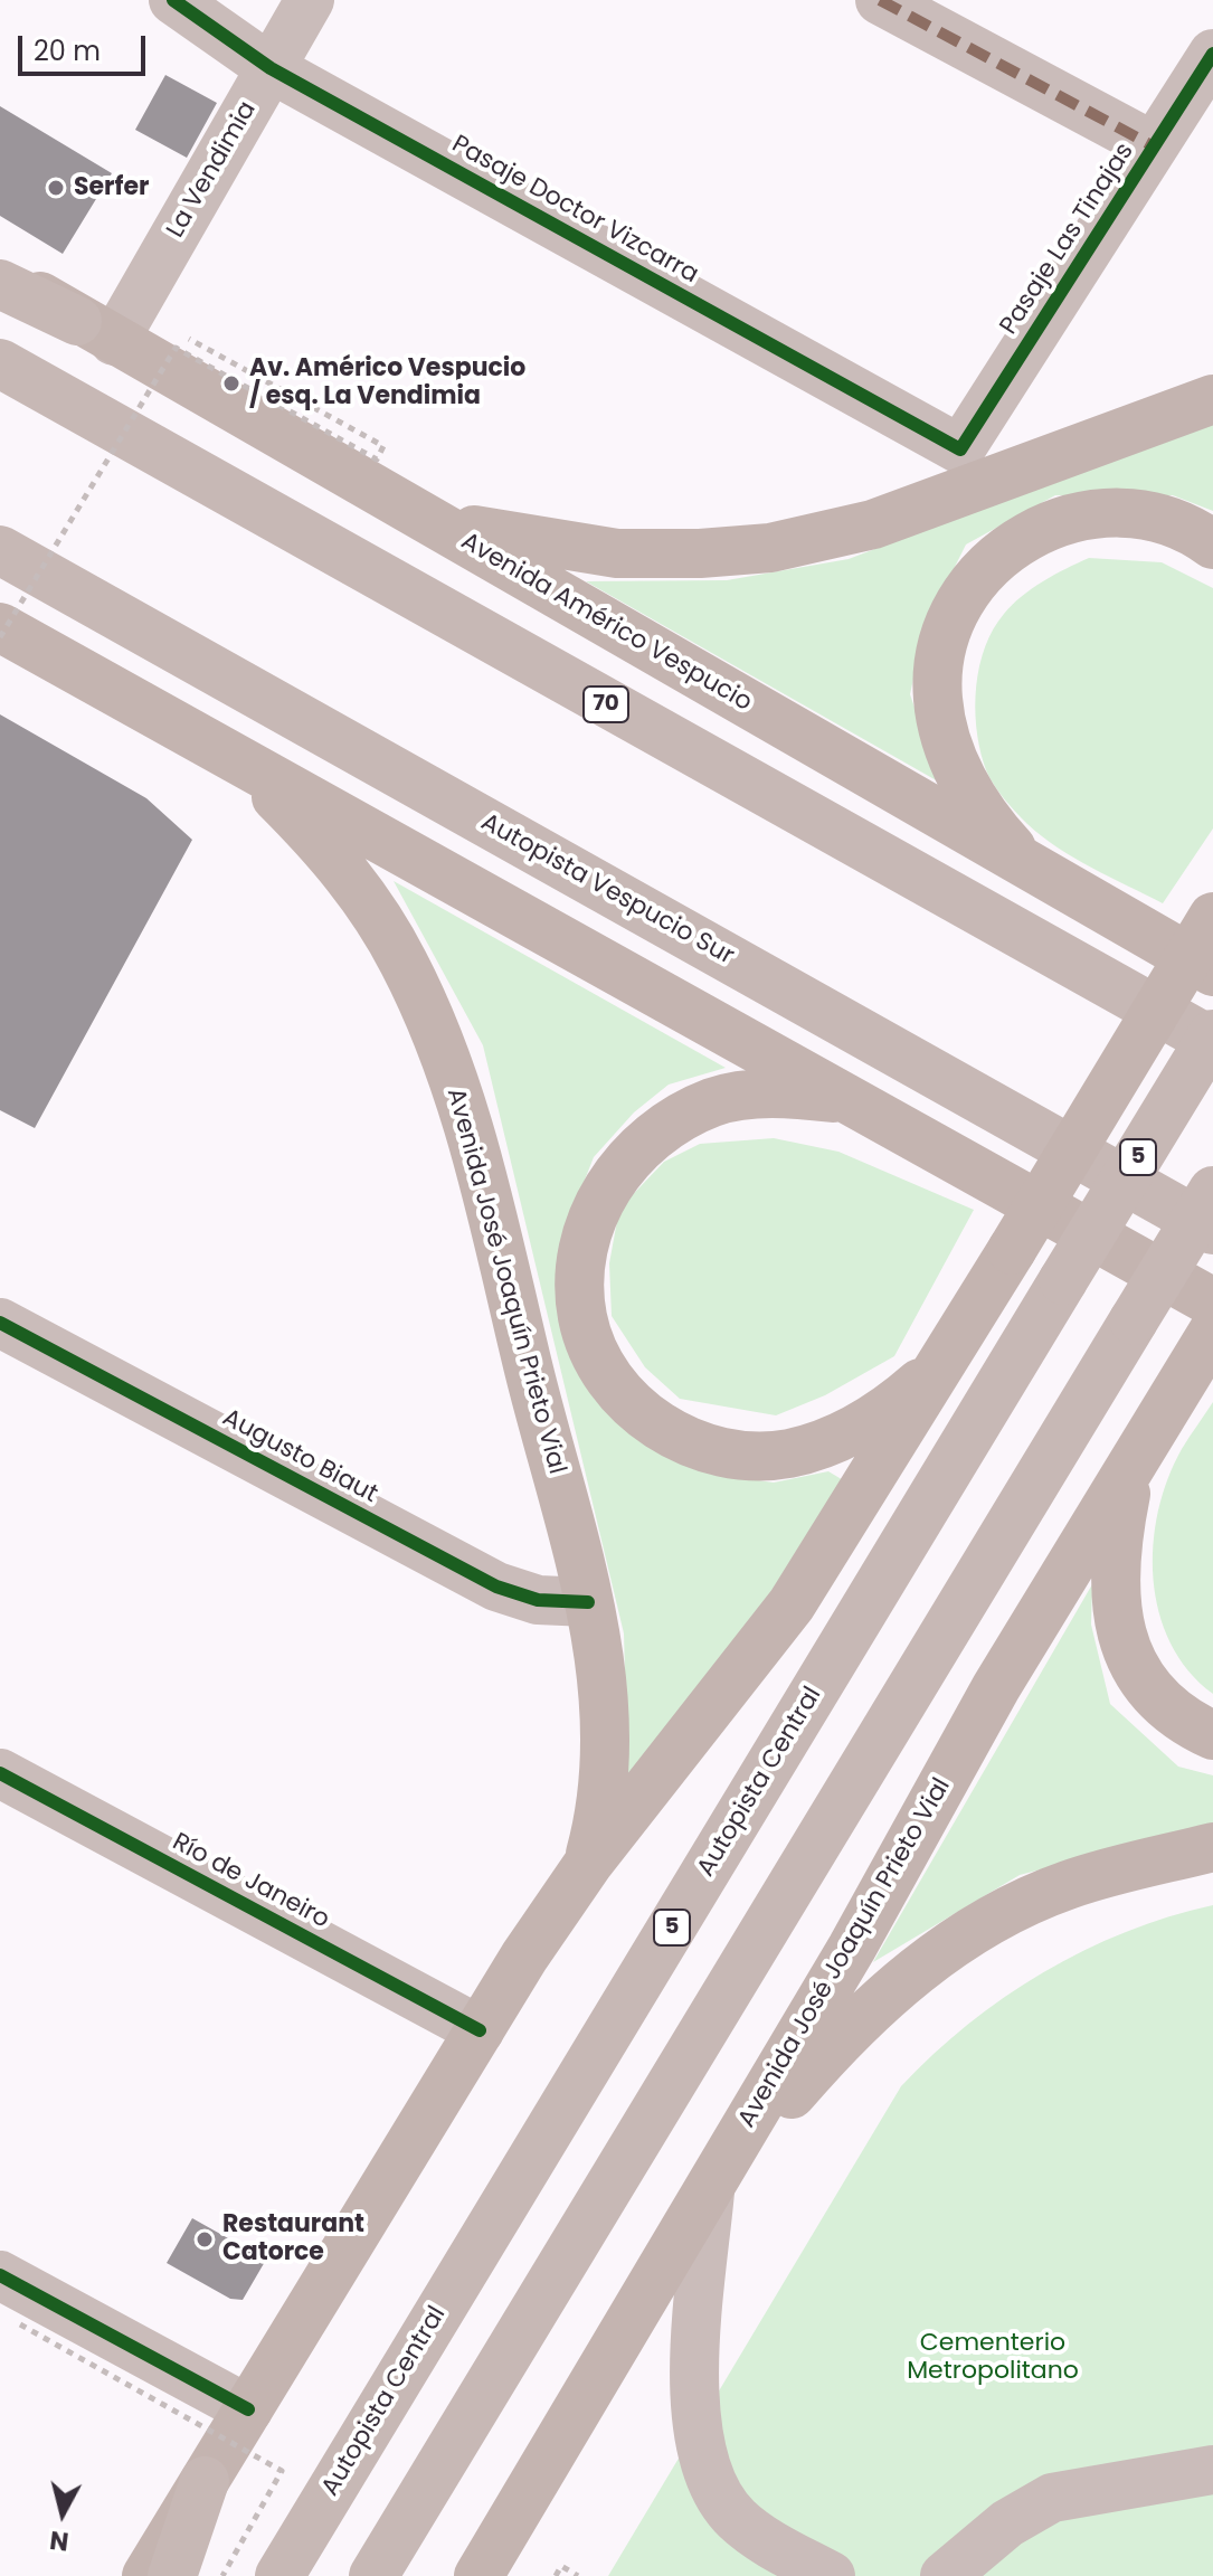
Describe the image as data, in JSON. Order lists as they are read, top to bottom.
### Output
{
  "streets": {
    "highway": [
      "70",
      "Autopista Vespucio Sur",
      "5",
      "Autopista Central"
    ],
    "main road": ["Avenida Américo Vespucio", "Avenida José Joaquín Prieto Vial"],
    "street": [
      "La Vendimia",
      "Pasaje Doctor Vizcarra",
      "Pasaje Las Tinajas",
      "Augusto Biaut",
      "Río de Janeiro"
    ]
  },
  "crossings": [
    ["La Vendimia", "Pasaje Doctor Vizcarra"],
    ["La Vendimia", "Avenida Américo Vespucio"],
    ["Pasaje Doctor Vizcarra", "Pasaje Las Tinajas"],
    ["Avenida José Joaquín Prieto Vial", "Augusto Biaut"],
    ["Avenida José Joaquín Prieto Vial", "Río de Janeiro"]
  ],
  "parks": ["Cementerio Metropolitano"],
  "places": ["Serfer", "Av. Américo Vespucio / esq. La Vendimia", "Restaurant Catorce"],
  "scale_bar": "20 m",
  "north": "bottom"
}
